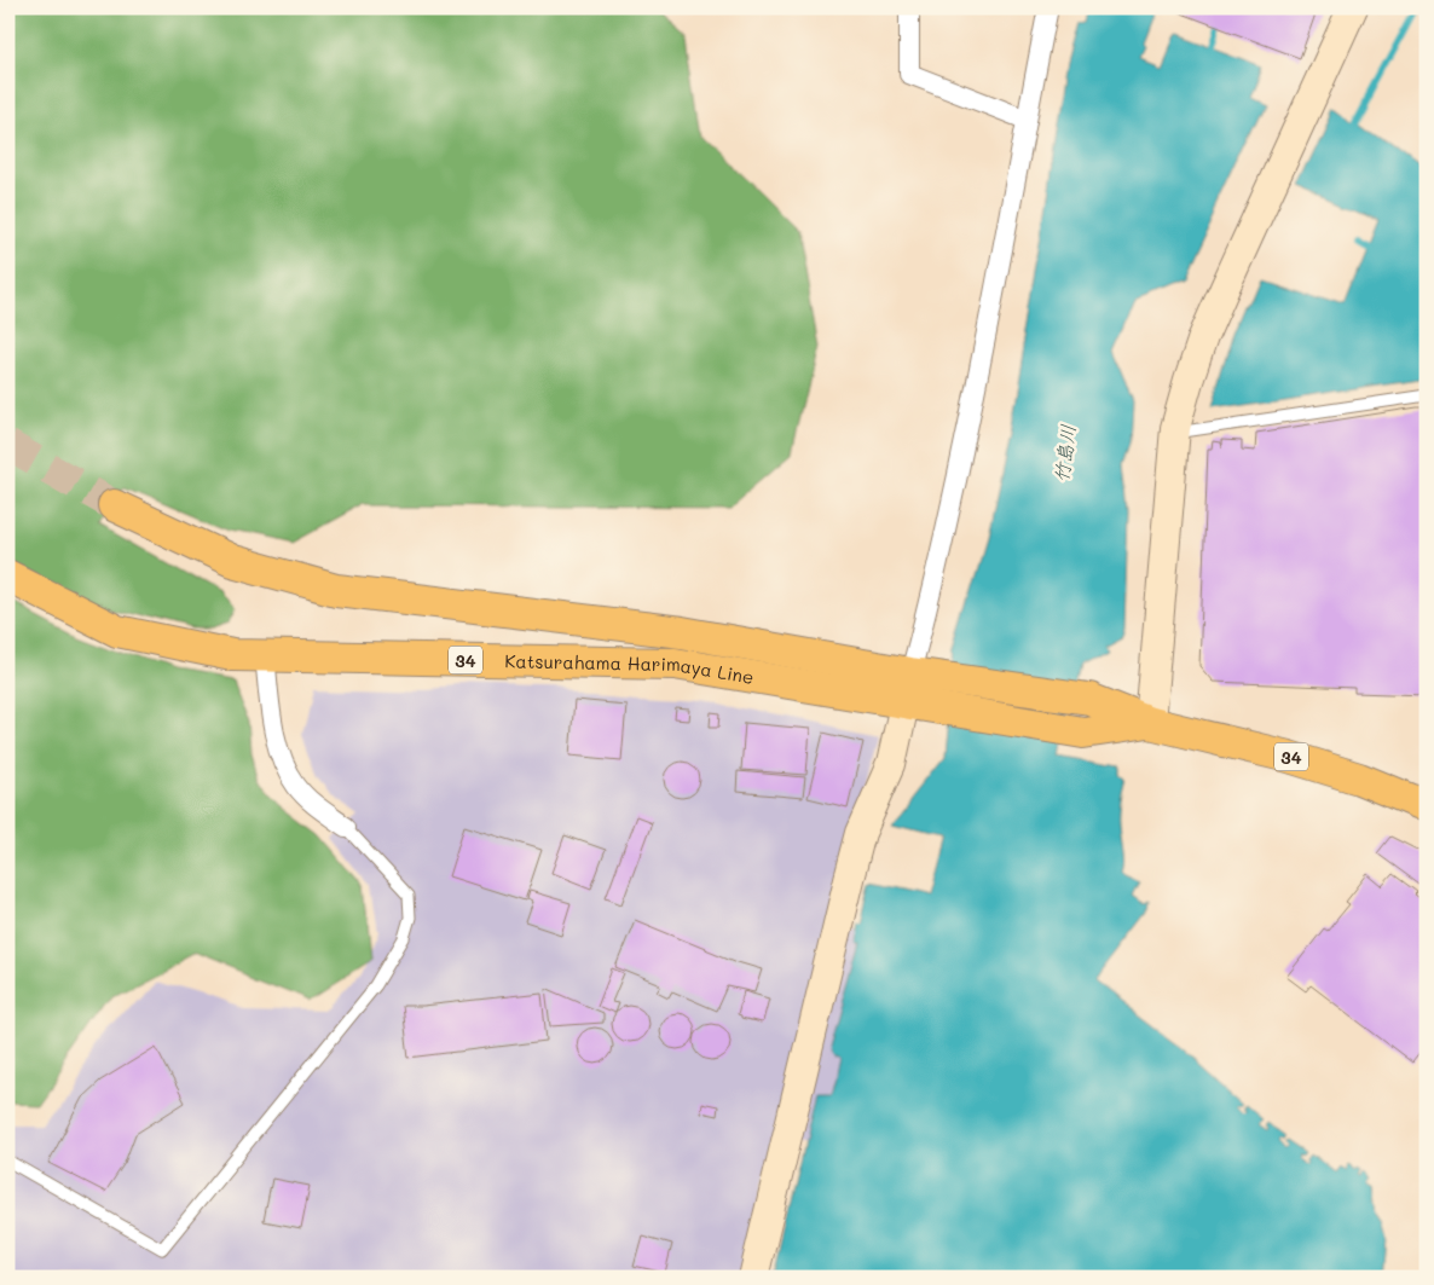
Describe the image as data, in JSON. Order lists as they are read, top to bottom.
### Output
{
  "streets": {
    "main road": ["34", "Katsurahama Harimaya Line"]
  },
  "water": ["竹島川"]
}
